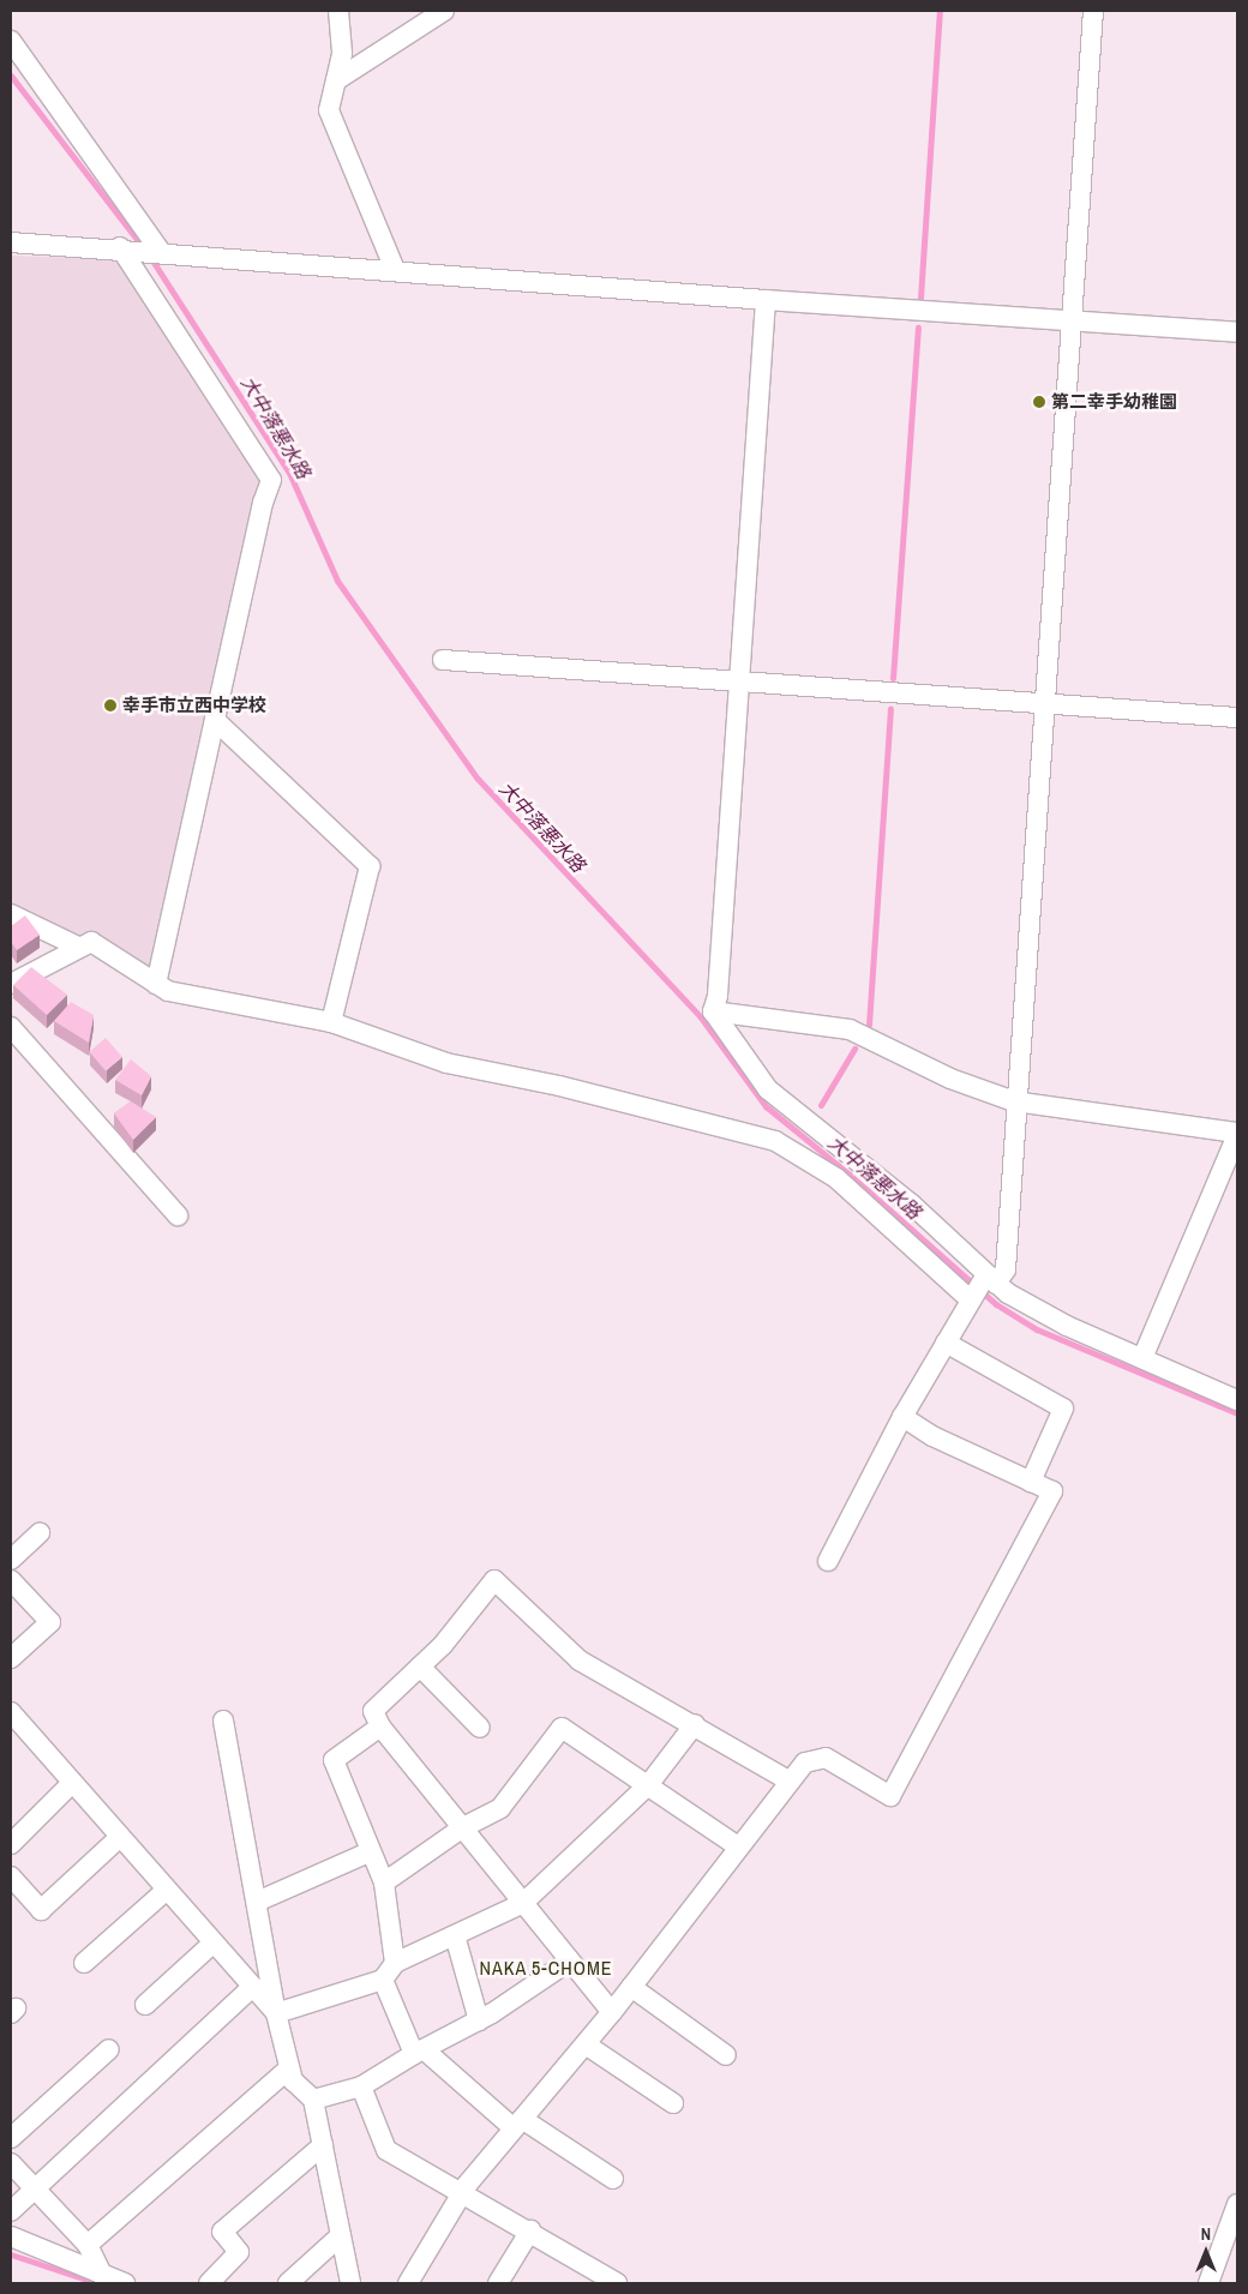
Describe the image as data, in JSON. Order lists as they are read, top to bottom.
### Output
{
  "districts": ["NAKA 5-CHOME"],
  "water": ["大中落悪水路"],
  "places": ["第二幸手幼稚園", "幸手市立西中学校"],
  "north": "top"
}
